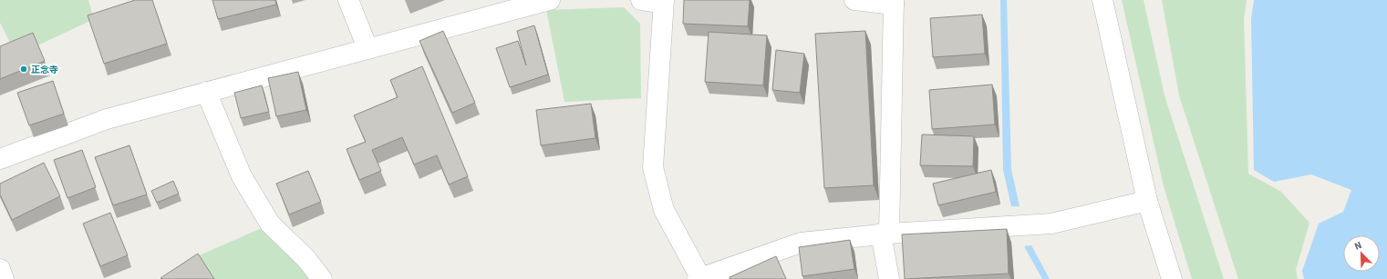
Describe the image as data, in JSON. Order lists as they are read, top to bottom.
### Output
{
  "places": ["正念寺"],
  "north": "top left"
}
